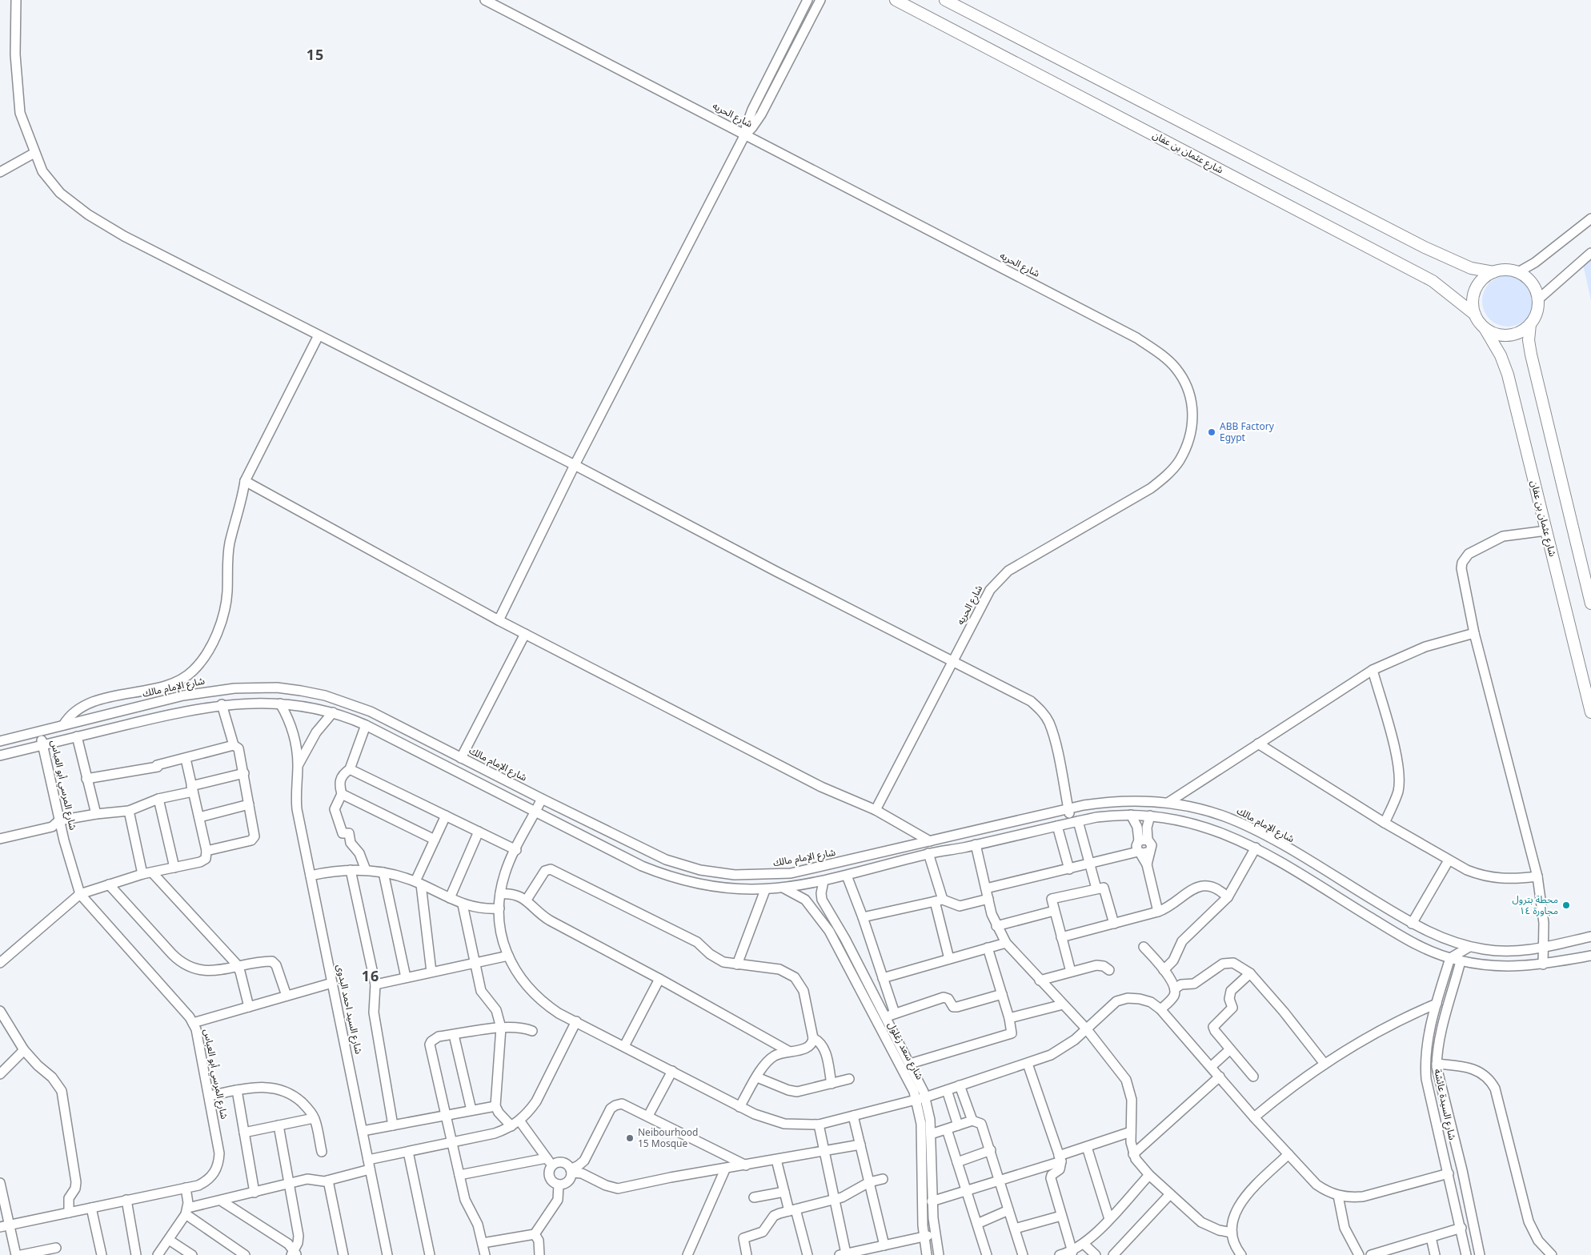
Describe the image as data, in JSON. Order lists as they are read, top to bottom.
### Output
{
  "streets": {
    "main road": ["شارع عثمان بن عفان"],
    "street": [
      "شارع الحريه",
      "شارع الإمام مالك",
      "شارع المرسي أبو العباس",
      "شارع السيد احمد البدوى",
      "شارع سعد زغلول",
      "شارع السيدة عائشة"
    ]
  },
  "crossings": [
    ["شارع الإمام مالك", "شارع المرسي أبو العباس"]
  ],
  "districts": ["15", "16"],
  "places": ["ABB Factory Egypt", "محطة بترول مجاورة ١٤", "Neibourhood 15 Mosque"]
}
